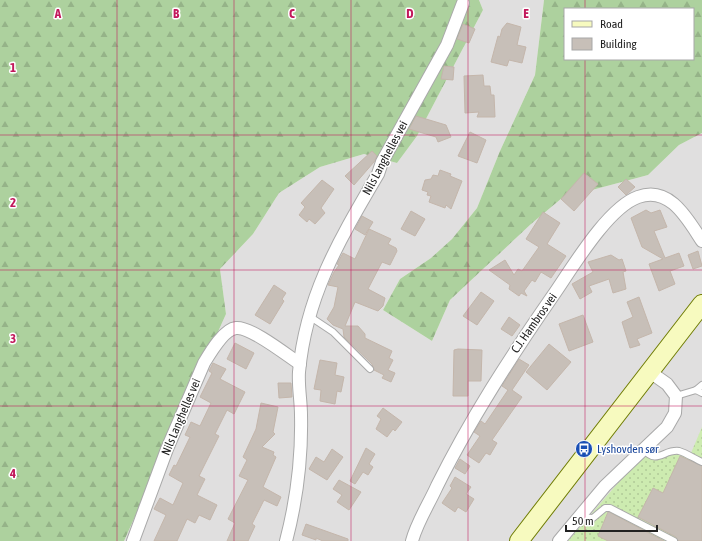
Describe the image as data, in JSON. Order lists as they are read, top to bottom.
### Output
{
  "streets": {
    "street": ["Nils Langhelles vei", "C.J. Hambros vei"]
  },
  "places": {
    "bus stop": ["Lyshovden sør"]
  },
  "legend": ["Road", "Building"],
  "scale_bar": "50 m",
  "grid": {
    "columns": [
      "A",
      "B",
      "C",
      "D",
      "E"
    ],
    "rows": [
      "1",
      "2",
      "3",
      "4"
    ]
  }
}
